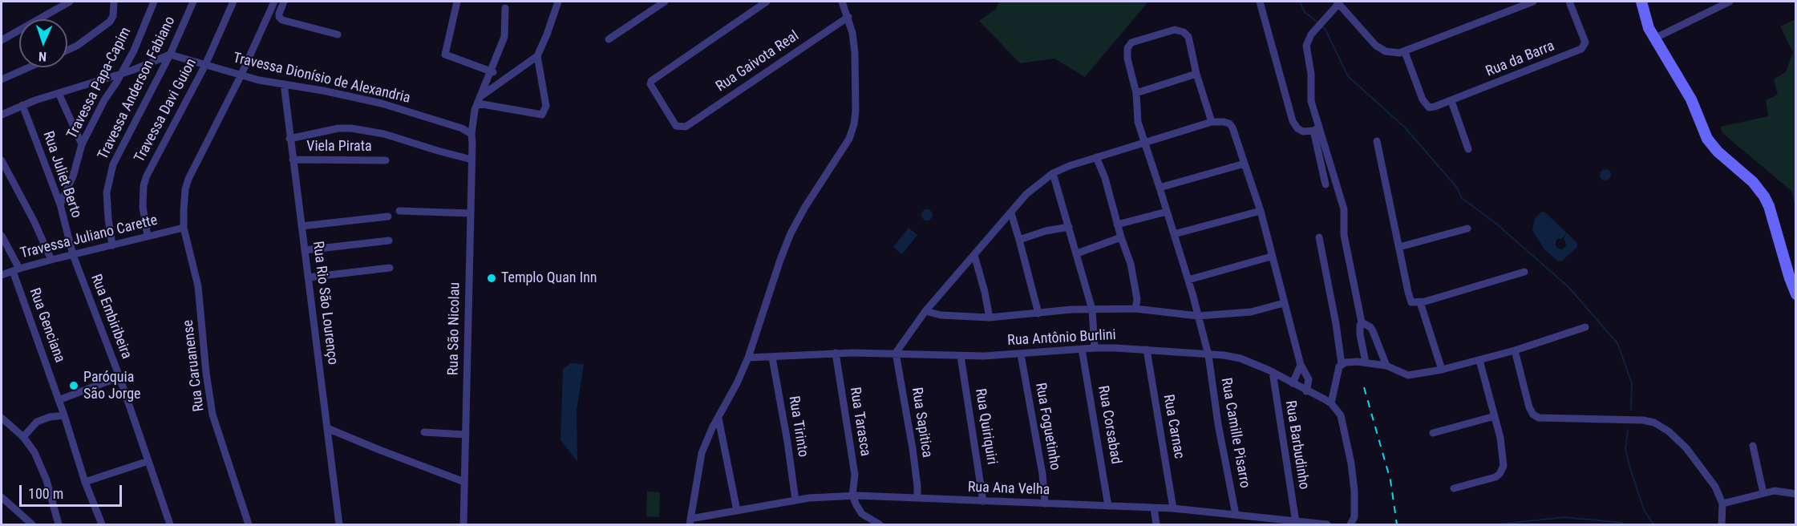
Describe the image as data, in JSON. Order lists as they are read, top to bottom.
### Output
{
  "streets": {
    "street": [
      "Rua da Barra",
      "Rua Gaivota Real",
      "Travessa Dionísio de Alexandria",
      "Travessa Papa-Capim",
      "Travessa Anderson Fabiano",
      "Travessa Davi Guion",
      "Viela Pirata",
      "Rua Juliet Berto",
      "Travessa Juliano Carette",
      "Rua Rio São Lourenço",
      "Rua Embiribeira",
      "Rua Genciana",
      "Rua São Nicolau",
      "Rua Antônio Burlini",
      "Rua Caruanense",
      "Rua Tarasca",
      "Rua Sapitica",
      "Rua Corsabad",
      "Rua Tirinto",
      "Rua Quiriquiri",
      "Rua Foguetinho",
      "Rua Carnac",
      "Rua Camille Pisarro",
      "Rua Barbudinho",
      "Rua Ana Velha"
    ]
  },
  "crossings": [
    ["Travessa Dionísio de Alexandria", "Travessa Anderson Fabiano"],
    ["Travessa Dionísio de Alexandria", "Travessa Davi Guion"],
    ["Travessa Dionísio de Alexandria", "Rua Rio São Lourenço"],
    ["Travessa Dionísio de Alexandria", "Rua São Nicolau"],
    ["Travessa Dionísio de Alexandria", "Rua Caruanense"],
    ["Travessa Papa-Capim", "Rua Juliet Berto"],
    ["Travessa Anderson Fabiano", "Travessa Juliano Carette"],
    ["Travessa Davi Guion", "Travessa Juliano Carette"],
    ["Viela Pirata", "Rua Rio São Lourenço"],
    ["Rua Juliet Berto", "Travessa Juliano Carette"],
    ["Rua Juliet Berto", "Rua Embiribeira"],
    ["Travessa Juliano Carette", "Rua Embiribeira"],
    ["Travessa Juliano Carette", "Rua Genciana"],
    ["Travessa Juliano Carette", "Rua Caruanense"],
    ["Rua Antônio Burlini", "Rua Tarasca"],
    ["Rua Antônio Burlini", "Rua Sapitica"],
    ["Rua Antônio Burlini", "Rua Corsabad"],
    ["Rua Antônio Burlini", "Rua Tirinto"],
    ["Rua Antônio Burlini", "Rua Quiriquiri"],
    ["Rua Antônio Burlini", "Rua Foguetinho"],
    ["Rua Antônio Burlini", "Rua Carnac"],
    ["Rua Antônio Burlini", "Rua Camille Pisarro"],
    ["Rua Antônio Burlini", "Rua Barbudinho"],
    ["Rua Tarasca", "Rua Ana Velha"],
    ["Rua Sapitica", "Rua Ana Velha"],
    ["Rua Corsabad", "Rua Ana Velha"],
    ["Rua Tirinto", "Rua Ana Velha"],
    ["Rua Quiriquiri", "Rua Ana Velha"],
    ["Rua Foguetinho", "Rua Ana Velha"],
    ["Rua Carnac", "Rua Ana Velha"],
    ["Rua Camille Pisarro", "Rua Ana Velha"],
    ["Rua Barbudinho", "Rua Ana Velha"]
  ],
  "places": ["Templo Quan Inn", "Paróquia São Jorge"],
  "scale_bar": "100 m",
  "north": "bottom"
}
